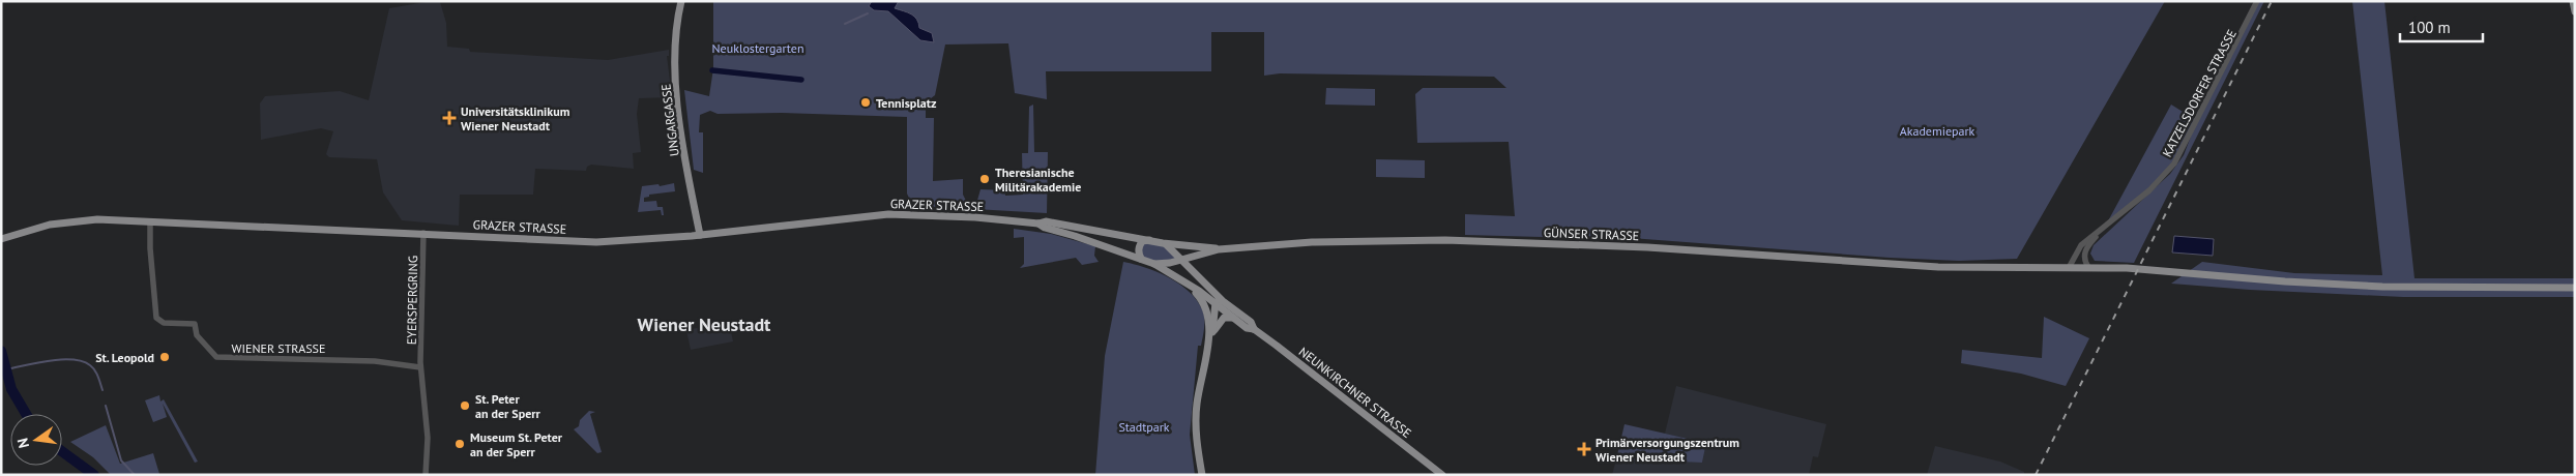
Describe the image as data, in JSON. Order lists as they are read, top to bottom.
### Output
{
  "streets": {
    "main road": [
      "UNGARGASSE",
      "GRAZER STRASSE",
      "GÜNSER STRASSE",
      "NEUNKIRCHNER STRASSE"
    ],
    "street": ["KATZELSDORFER STRASSE", "EYERSPERGRING", "WIENER STRASSE"]
  },
  "crossings": [
    ["KATZELSDORFER STRASSE", "GÜNSER STRASSE"],
    ["UNGARGASSE", "GRAZER STRASSE"],
    ["GRAZER STRASSE", "GÜNSER STRASSE"],
    ["GRAZER STRASSE", "EYERSPERGRING"],
    ["GRAZER STRASSE", "WIENER STRASSE"],
    ["GRAZER STRASSE", "NEUNKIRCHNER STRASSE"],
    ["EYERSPERGRING", "WIENER STRASSE"]
  ],
  "districts": ["Wiener Neustadt"],
  "parks": ["Neuklostergarten", "Akademiepark", "Stadtpark"],
  "places": {
    "other": [
      "Tennisplatz",
      "Theresianische Militärakademie",
      "St. Leopold",
      "St. Peter an der Sperr",
      "Museum St. Peter an der Sperr"
    ],
    "health": ["Universitätsklinikum Wiener Neustadt", "Primärversorgungszentrum Wiener Neustadt"]
  },
  "scale_bar": "100 m",
  "north": "left"
}
